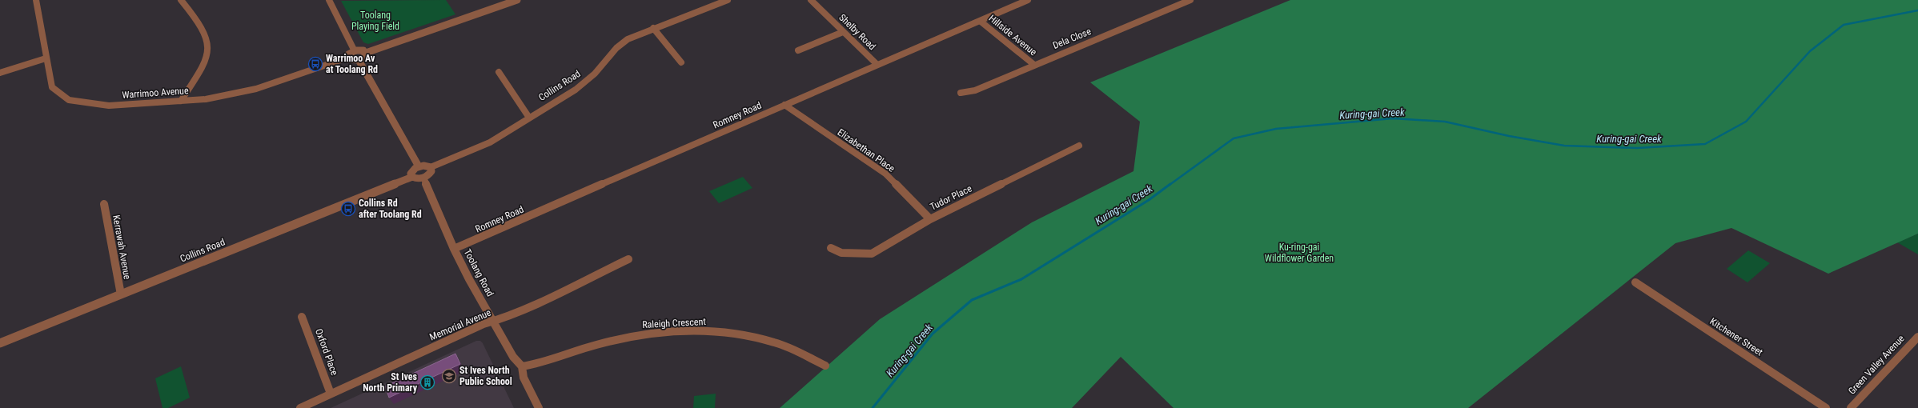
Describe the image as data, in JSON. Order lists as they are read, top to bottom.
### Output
{
  "streets": {
    "street": [
      "Shelby Road",
      "Hillside Avenue",
      "Dela Close",
      "Collins Road",
      "Warrimoo Avenue",
      "Romney Road",
      "Elizabethan Place",
      "Tudor Place",
      "Kerrawah Avenue",
      "Toolang Road",
      "Raleigh Crescent",
      "Memorial Avenue",
      "Kitchener Street",
      "Oxford Place",
      "Green Valley Avenue"
    ]
  },
  "crossings": [
    ["Shelby Road", "Romney Road"],
    ["Hillside Avenue", "Dela Close"],
    ["Hillside Avenue", "Romney Road"],
    ["Collins Road", "Kerrawah Avenue"],
    ["Romney Road", "Elizabethan Place"],
    ["Romney Road", "Toolang Road"],
    ["Elizabethan Place", "Tudor Place"],
    ["Toolang Road", "Raleigh Crescent"],
    ["Toolang Road", "Memorial Avenue"],
    ["Memorial Avenue", "Oxford Place"]
  ],
  "water": ["Kuring-gai Creek"],
  "parks": ["Toolang Playing Field", "Ku-ring-gai Wildflower Garden"],
  "places": {
    "bus stop": ["Warrimoo Av at Toolang Rd", "Collins Rd after Toolang Rd"],
    "school or university": ["St Ives North Public School"],
    "building": ["St Ives North Primary"]
  }
}
